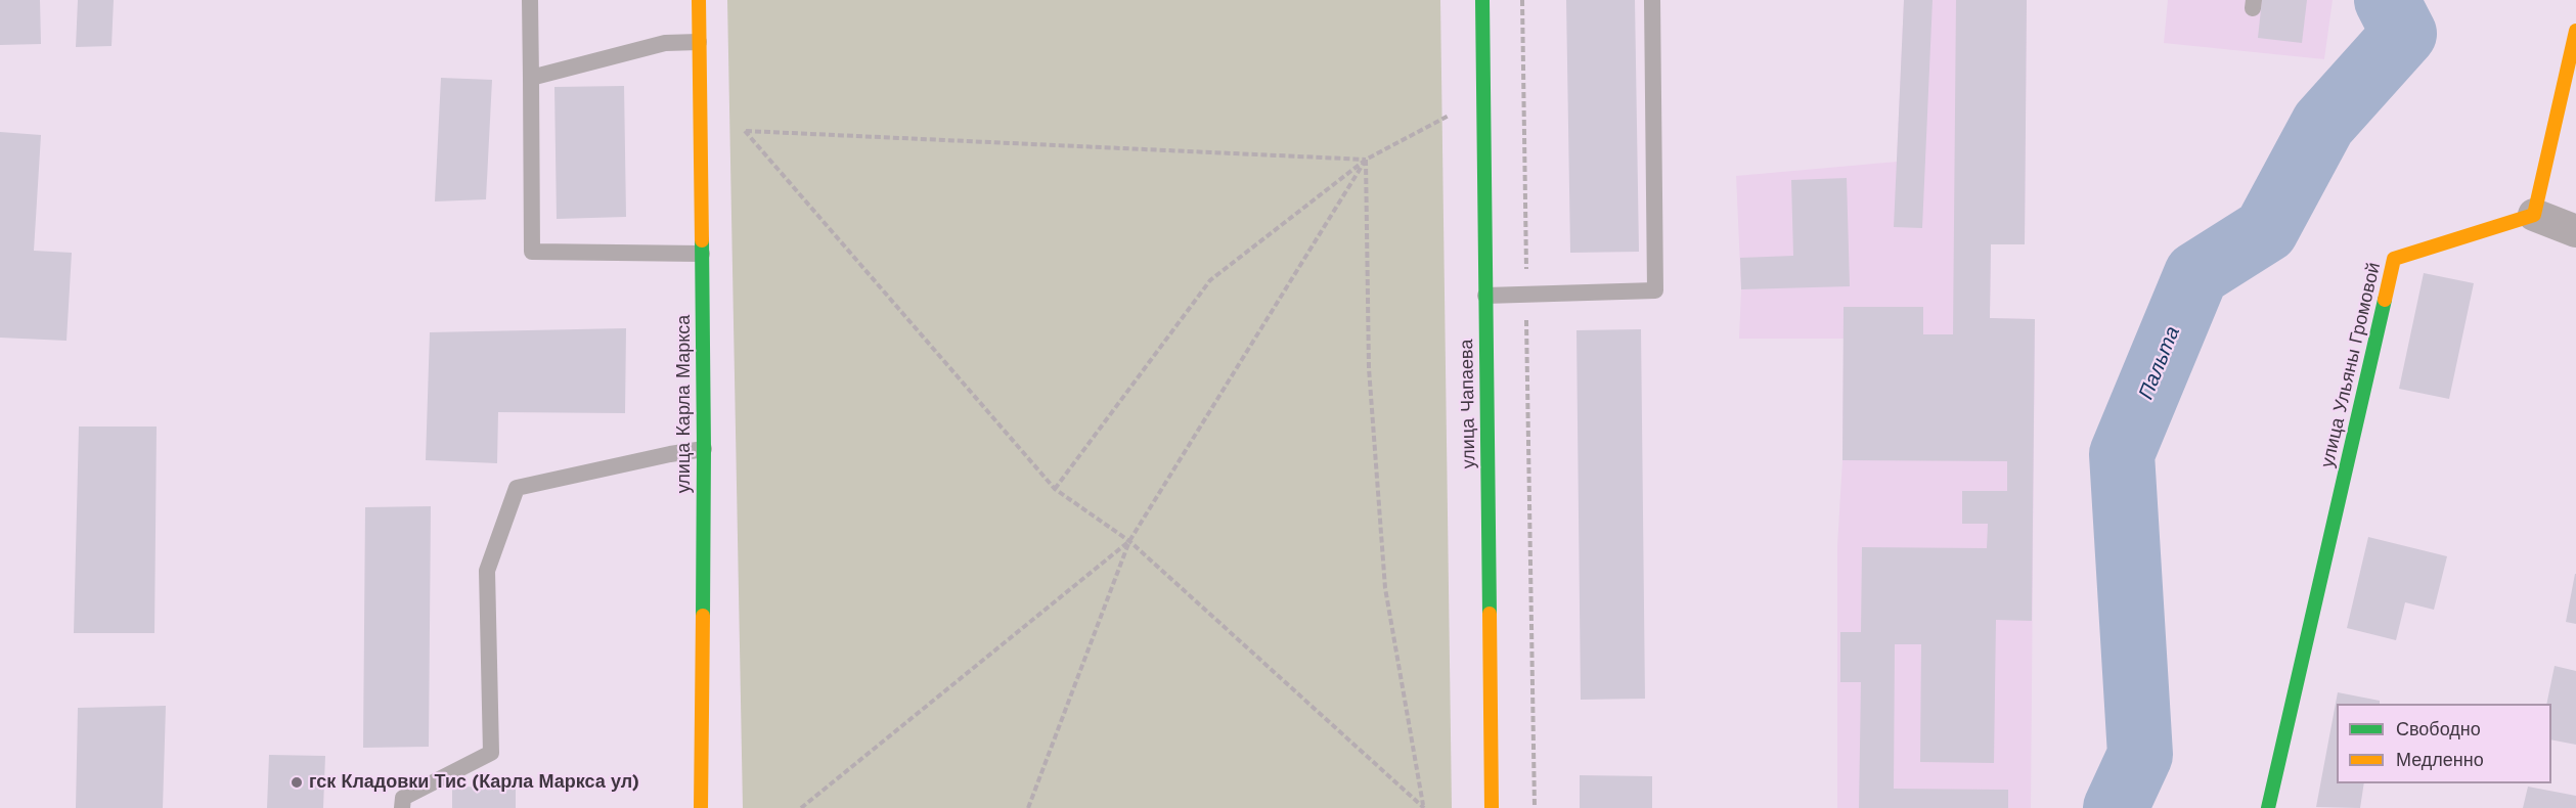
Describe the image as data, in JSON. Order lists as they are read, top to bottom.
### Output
{
  "streets": {
    "street": ["улица Ульяны Громовой", "улица Карла Маркса", "улица Чапаева"]
  },
  "water": ["Пальта"],
  "places": ["гск Кладовки Тис (Карла Маркса ул)"],
  "legend": ["Свободно", "Медленно"]
}
